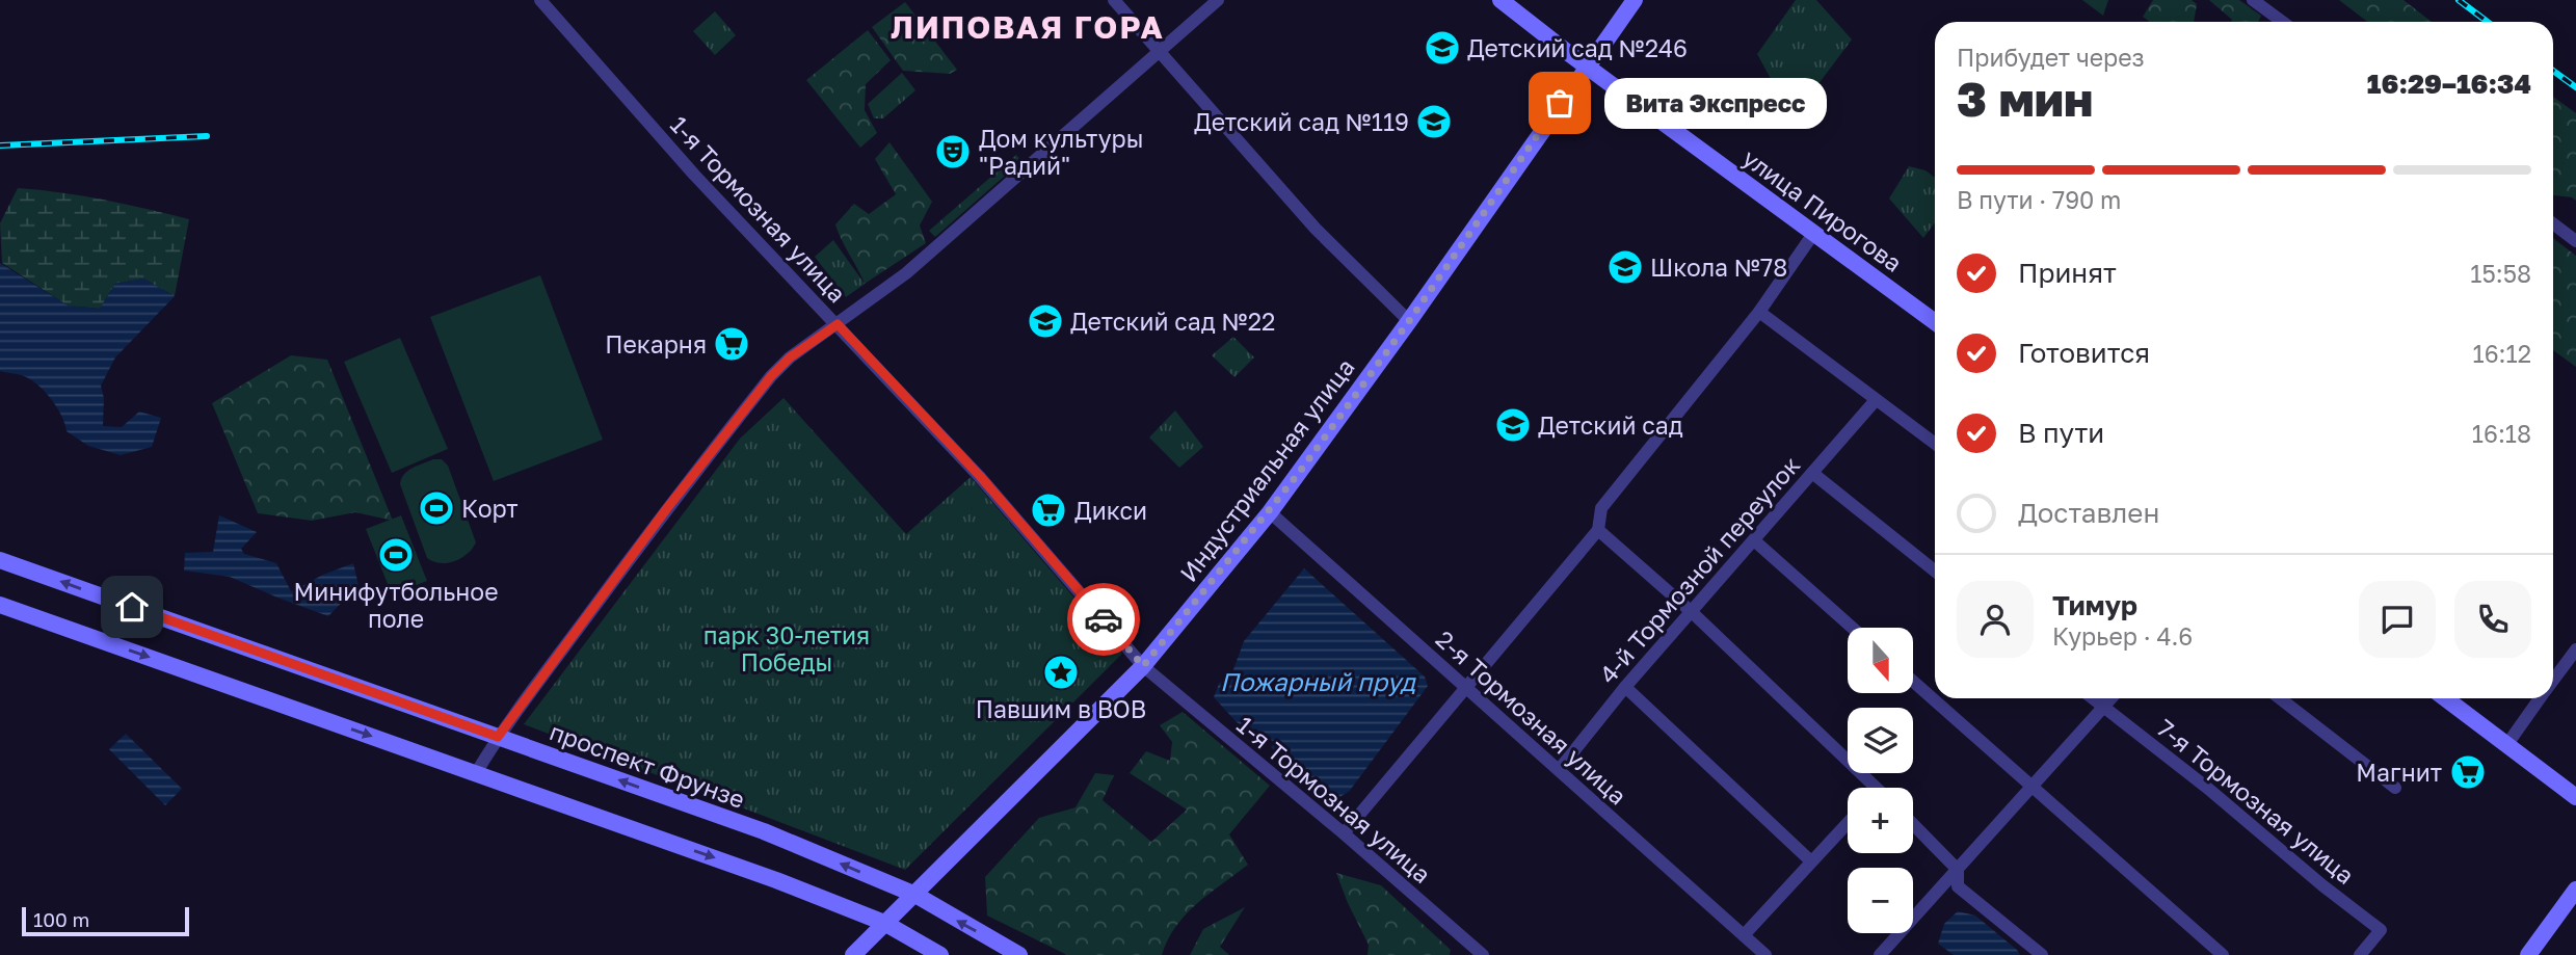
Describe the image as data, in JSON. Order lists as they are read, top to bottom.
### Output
{
  "streets": {
    "main road": ["улица Пирогова", "Индустриальная улица", "проспект Фрунзе"],
    "street": [
      "1-я Тормозная улица",
      "4-й Тормозной переулок",
      "2-я Тормозная улица",
      "7-я Тормозная улица"
    ]
  },
  "crossings": [
    ["1-я Тормозная улица", "Индустриальная улица"],
    ["улица Пирогова", "Индустриальная улица"],
    ["Индустриальная улица", "2-я Тормозная улица"],
    ["Индустриальная улица", "проспект Фрунзе"],
    ["4-й Тормозной переулок", "2-я Тормозная улица"]
  ],
  "districts": ["ЛИПОВАЯ ГОРА"],
  "water": ["Пожарный пруд"],
  "parks": ["парк 30-летия Победы"],
  "places": {
    "school or university": [
      "Детский сад №246",
      "Детский сад №119",
      "Школа №78",
      "Детский сад №22",
      "Детский сад"
    ],
    "other": ["Вита Экспресс"],
    "theatre": ["Дом культуры \"Радий\""],
    "supermarket": ["Пекарня", "Дикси", "Магнит"],
    "sports": ["Корт", "Минифутбольное поле"],
    "place": ["Павшим в ВОВ"]
  },
  "scale_bar": "100 m",
  "north": "bottom",
  "page": {
    "heading": ["3 мин", "Прибудет через", "16:29–16:34"],
    "panel": ["Тимур", "Курьер · 4.6"],
    "bubble": "Вита Экспресс",
    "bar": "В пути · 790 m",
    "list": [
      ["Принят", "15:58"],
      ["Готовится", "16:12"],
      ["В пути", "16:18"],
      "Доставлен"
    ],
    "map_buttons": ["+", "−"],
    "scale": "100 m"
  }
}
